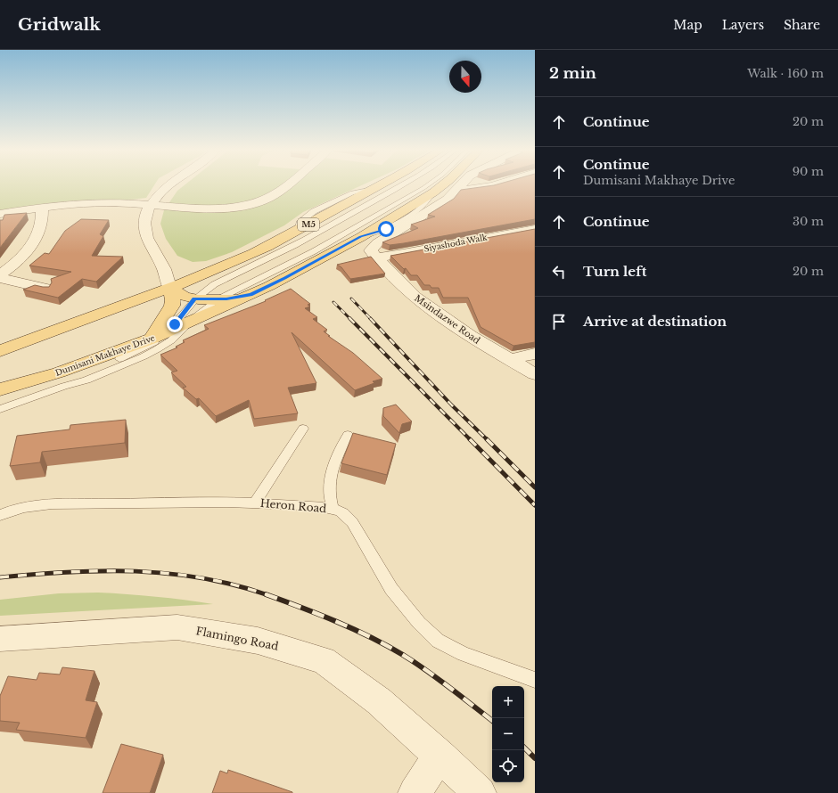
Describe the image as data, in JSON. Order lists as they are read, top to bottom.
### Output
{
  "streets": {
    "main road": ["M5", "Dumisani Makhaye Drive"],
    "street": ["Siyashoda Walk", "Msindazwe Road", "Flamingo Road"],
    "lane": ["Heron Road"]
  },
  "crossings": [
    ["Siyashoda Walk", "Msindazwe Road"]
  ],
  "north": "bottom",
  "page": {
    "header": "Gridwalk",
    "nav": ["Map", "Layers", "Share"],
    "heading": ["2 min", "Walk · 160 m"],
    "list": [
      ["Continue", "20 m"],
      ["Continue", "Dumisani Makhaye Drive", "90 m"],
      ["Continue", "30 m"],
      ["Turn left", "20 m"],
      "Arrive at destination"
    ],
    "map_buttons": ["+", "−"]
  }
}
